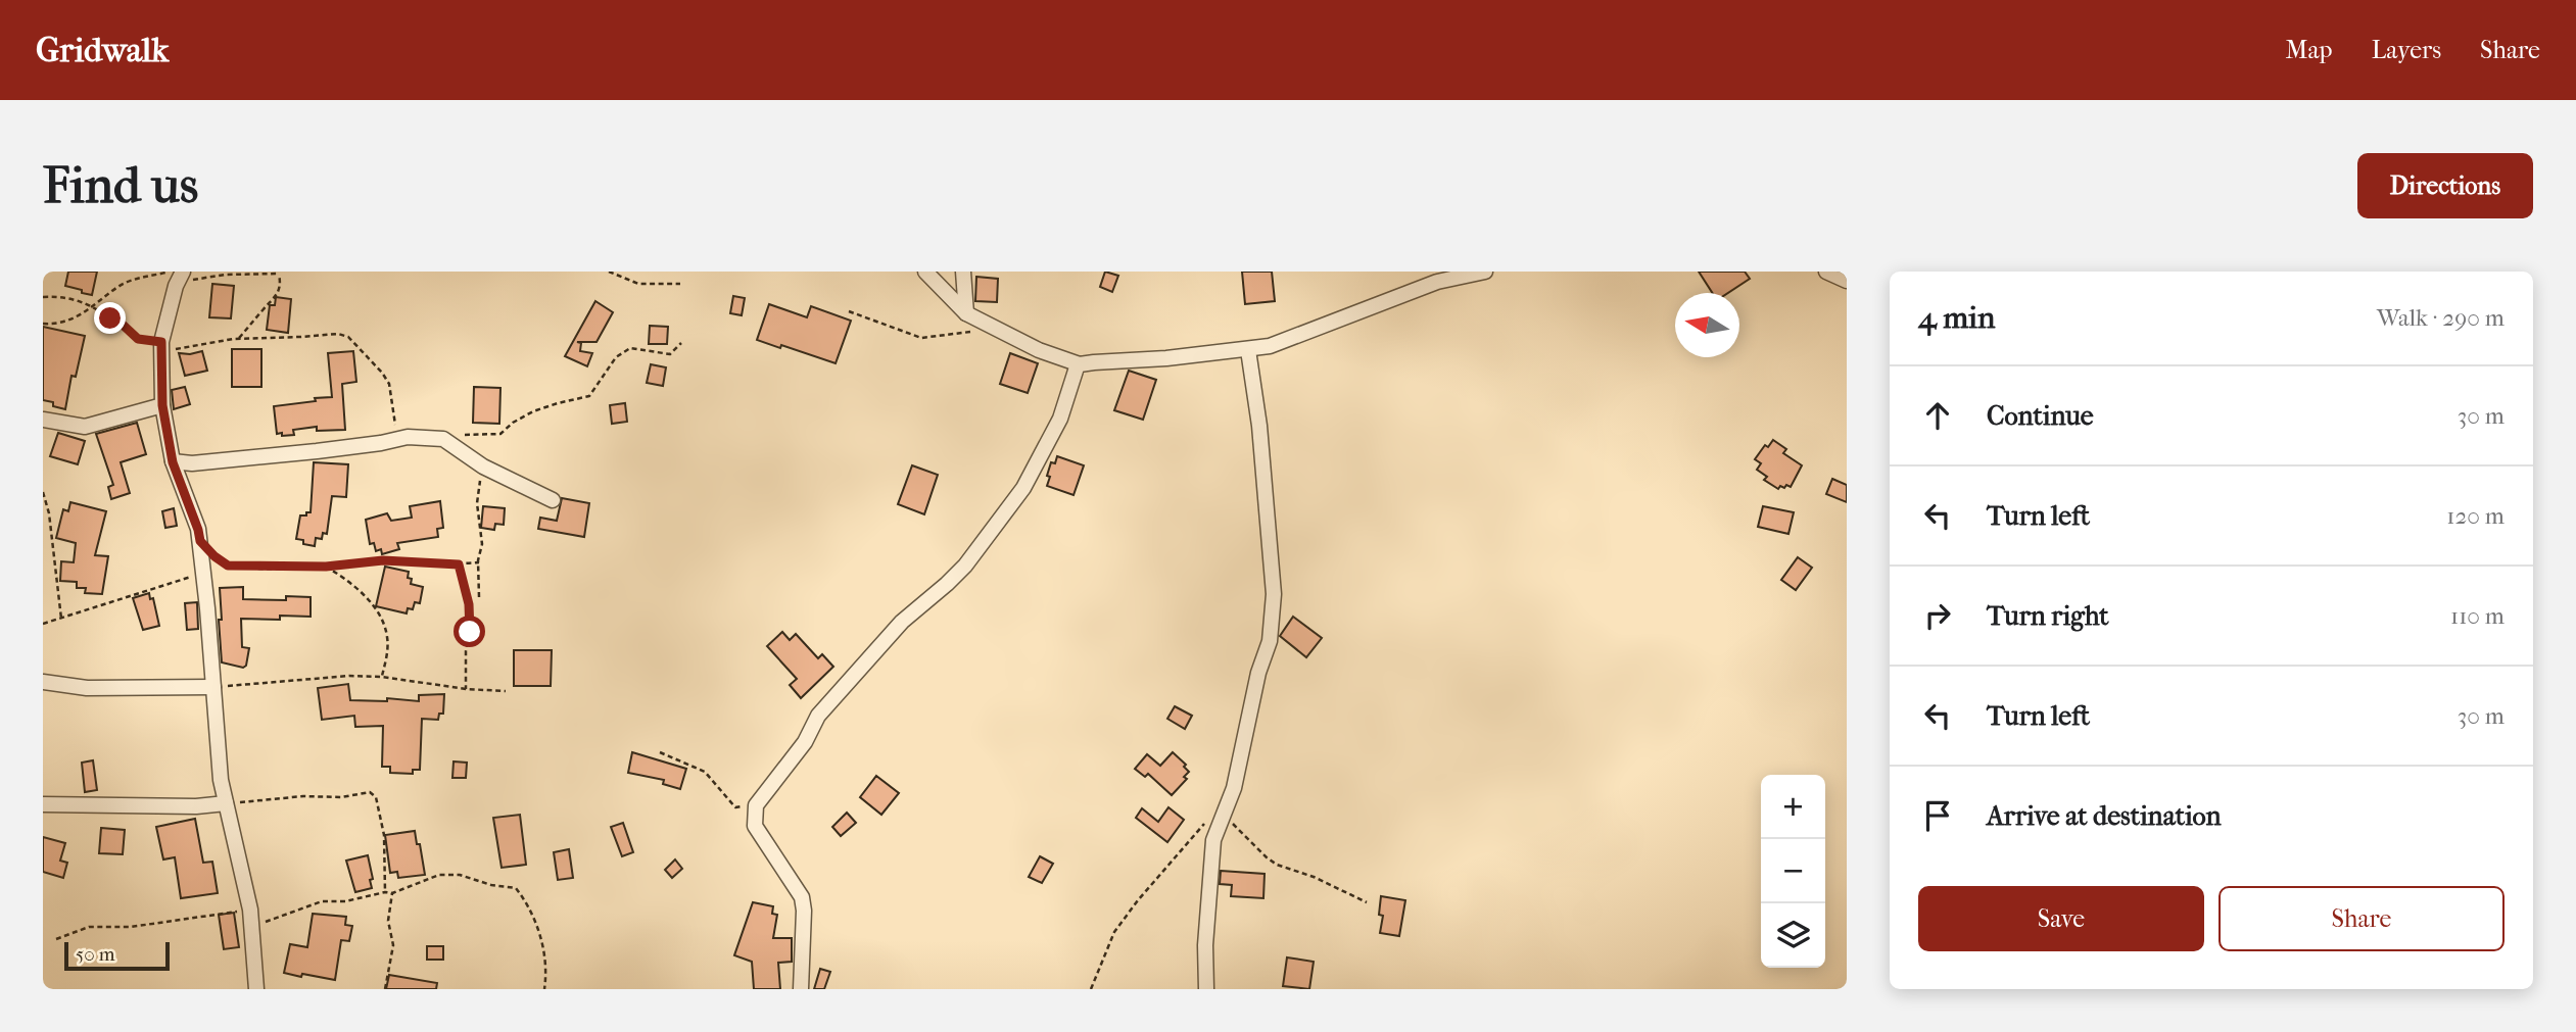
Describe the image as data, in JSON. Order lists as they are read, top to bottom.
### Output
{
  "scale_bar": "50 m",
  "north": "left",
  "page": {
    "header": "Gridwalk",
    "nav": ["Map", "Layers", "Share"],
    "buttons": [
      "Directions",
      ["Save", "Share"]
    ],
    "title": "Find us",
    "heading": ["4 min", "Walk · 290 m"],
    "list": [
      ["Continue", "30 m"],
      ["Turn left", "120 m"],
      ["Turn right", "110 m"],
      ["Turn left", "30 m"],
      "Arrive at destination"
    ],
    "map_buttons": ["+", "−"],
    "scale": "50 m"
  }
}
